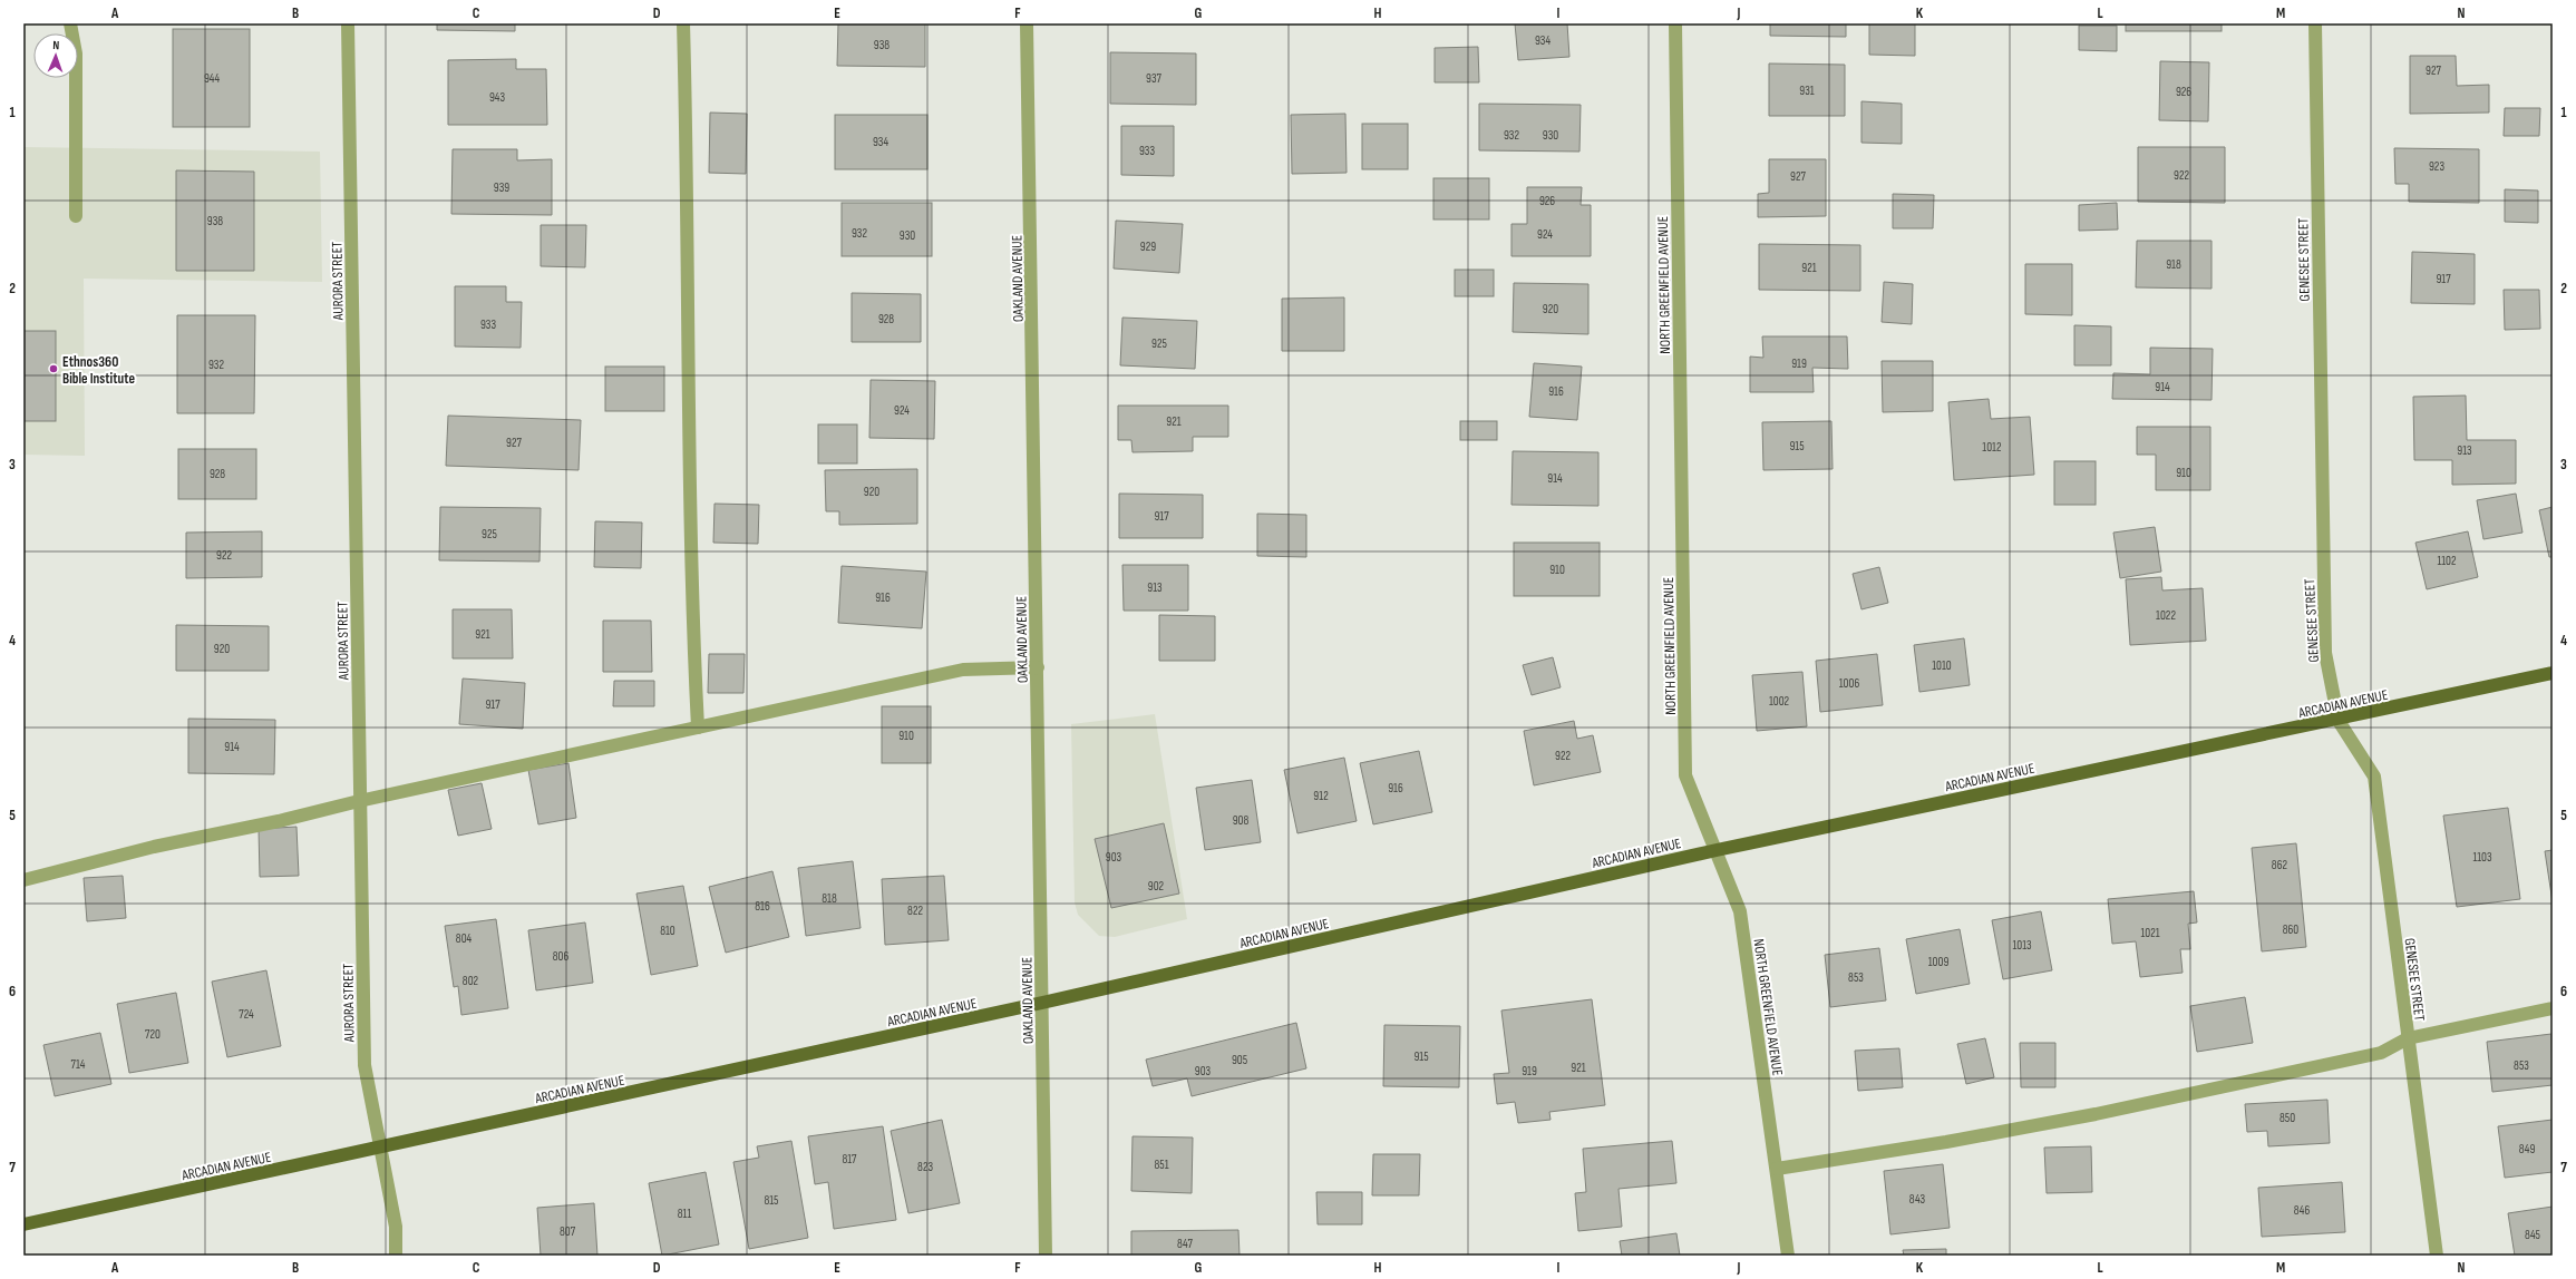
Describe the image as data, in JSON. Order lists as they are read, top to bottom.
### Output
{
  "streets": {
    "main road": ["ARCADIAN AVENUE"],
    "street": [
      "GENESEE STREET",
      "OAKLAND AVENUE",
      "AURORA STREET",
      "NORTH GREENFIELD AVENUE"
    ]
  },
  "crossings": [
    ["GENESEE STREET", "ARCADIAN AVENUE"],
    ["OAKLAND AVENUE", "ARCADIAN AVENUE"],
    ["AURORA STREET", "ARCADIAN AVENUE"],
    ["NORTH GREENFIELD AVENUE", "ARCADIAN AVENUE"]
  ],
  "places": ["Ethnos360 Bible Institute"],
  "house_numbers": [
    "934",
    "938",
    "927",
    "944",
    "937",
    "931",
    "926",
    "943",
    "932",
    "930",
    "934",
    "933",
    "923",
    "922",
    "927",
    "939",
    "926",
    "938",
    "932",
    "924",
    "930",
    "929",
    "918",
    "921",
    "917",
    "920",
    "928",
    "933",
    "925",
    "919",
    "932",
    "914",
    "916",
    "924",
    "921",
    "927",
    "915",
    "1012",
    "913",
    "910",
    "928",
    "914",
    "920",
    "917",
    "925",
    "922",
    "1102",
    "910",
    "913",
    "916",
    "1022",
    "921",
    "920",
    "1010",
    "1006",
    "1002",
    "917",
    "910",
    "914",
    "922",
    "916",
    "912",
    "908",
    "903",
    "1103",
    "862",
    "902",
    "818",
    "816",
    "822",
    "860",
    "810",
    "1021",
    "804",
    "1013",
    "806",
    "1009",
    "853",
    "802",
    "724",
    "720",
    "915",
    "905",
    "714",
    "853",
    "921",
    "903",
    "919",
    "850",
    "849",
    "817",
    "851",
    "823",
    "843",
    "815",
    "846",
    "811",
    "807",
    "845",
    "847"
  ],
  "north": "top",
  "grid": {
    "columns": [
      "A",
      "B",
      "C",
      "D",
      "E",
      "F",
      "G",
      "H",
      "I",
      "J",
      "K",
      "L",
      "M",
      "N"
    ],
    "rows": [
      "1",
      "2",
      "3",
      "4",
      "5",
      "6",
      "7"
    ]
  }
}
